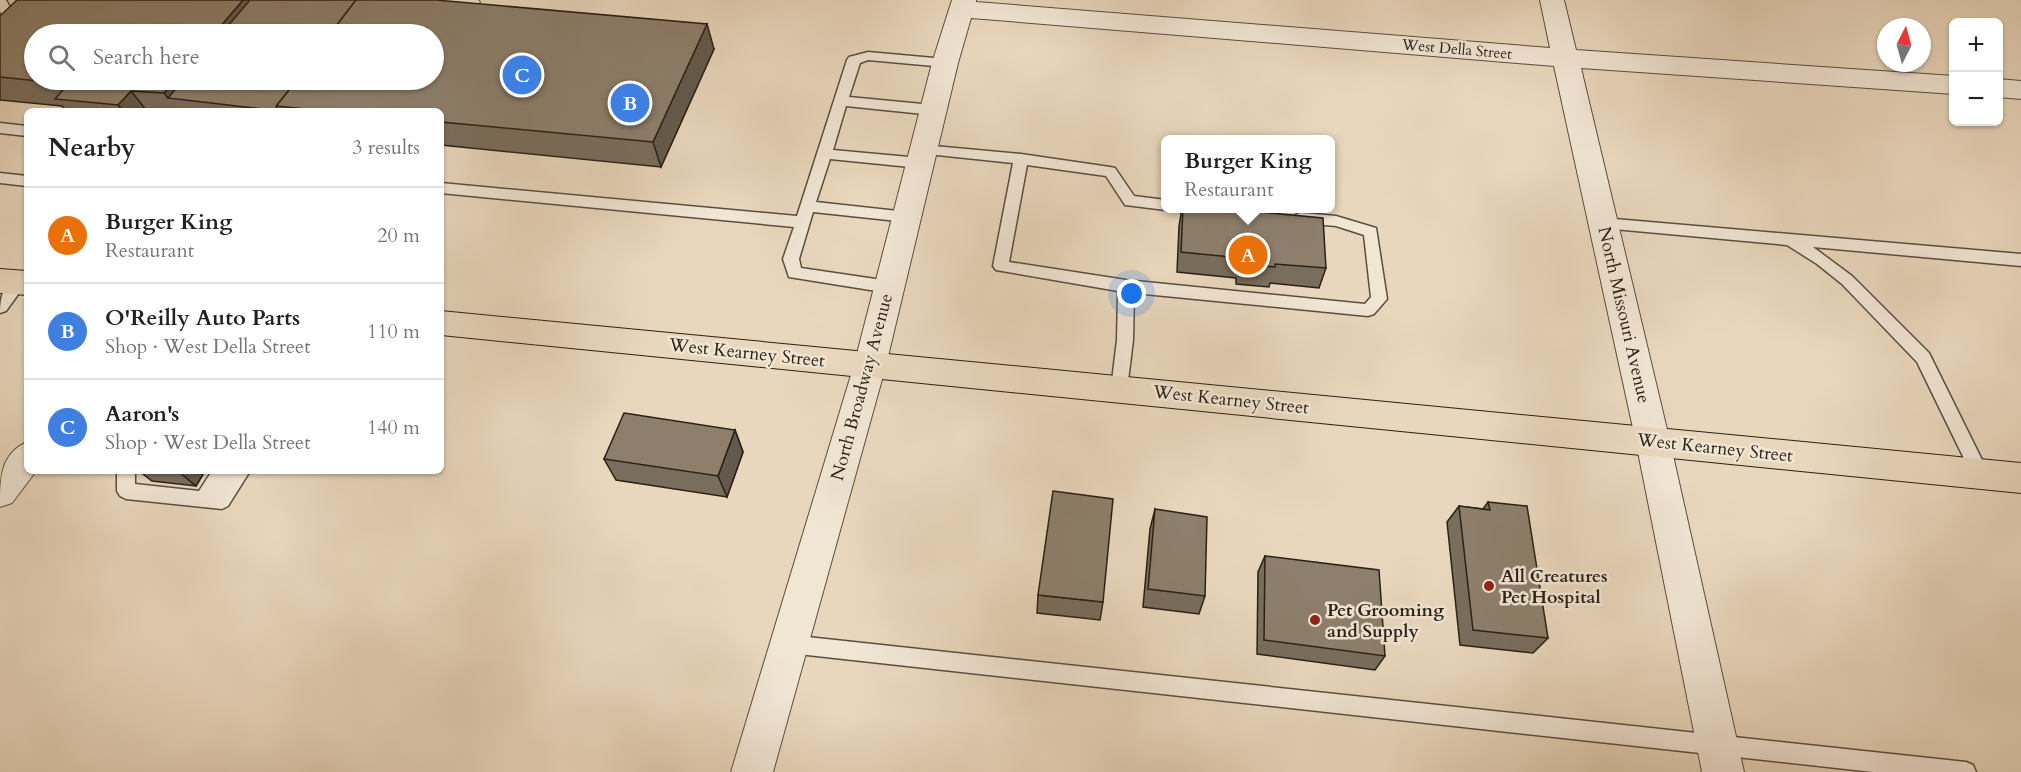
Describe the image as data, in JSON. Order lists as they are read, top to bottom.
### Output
{
  "streets": {
    "main road": ["West Kearney Street"],
    "street": ["West Della Street", "North Missouri Avenue", "North Broadway Avenue"]
  },
  "crossings": [
    ["West Della Street", "North Missouri Avenue"],
    ["West Della Street", "North Broadway Avenue"],
    ["North Missouri Avenue", "West Kearney Street"],
    ["West Kearney Street", "North Broadway Avenue"]
  ],
  "places": ["All Creatures Pet Hospital", "Pet Grooming and Supply"],
  "north": "top",
  "page": {
    "map_buttons": ["+", "−"],
    "search": "Search here",
    "pins": ["C", "B", "A"],
    "heading": ["Nearby", "3 results"],
    "popup": ["Burger King", "Restaurant"],
    "list": [
      {
        "mark": "A",
        "name": "Burger King",
        "note": "Restaurant",
        "value": "20 m"
      },
      {
        "mark": "B",
        "name": "O'Reilly Auto Parts",
        "note": "Shop · West Della Street",
        "value": "110 m"
      },
      {
        "mark": "C",
        "name": "Aaron's",
        "note": "Shop · West Della Street",
        "value": "140 m"
      }
    ]
  }
}
